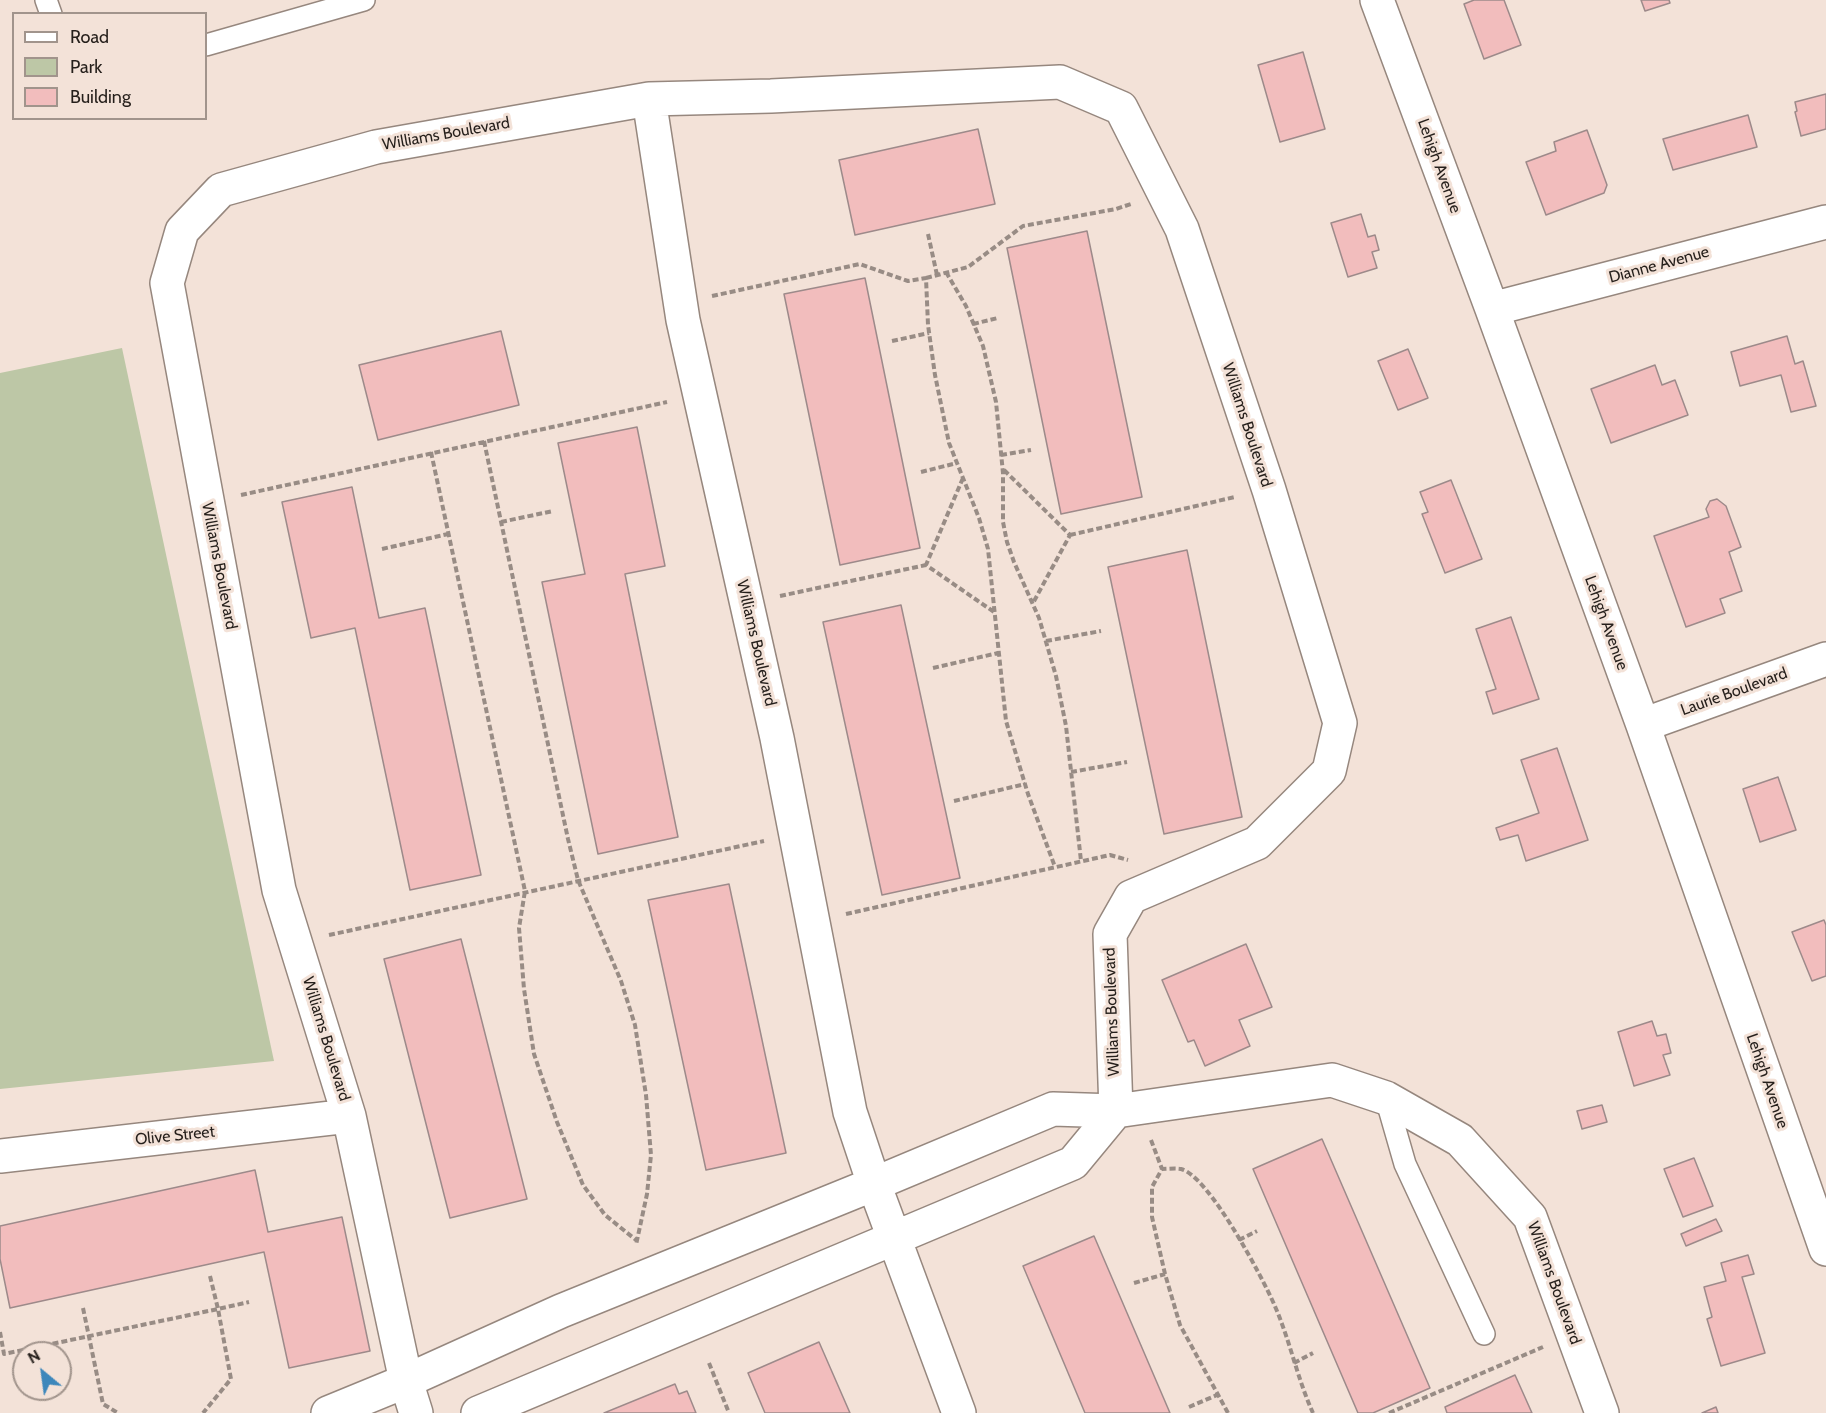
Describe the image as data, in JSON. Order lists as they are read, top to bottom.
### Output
{
  "streets": {
    "street": [
      "Williams Boulevard",
      "Lehigh Avenue",
      "Dianne Avenue",
      "Laurie Boulevard",
      "Olive Street"
    ]
  },
  "crossings": [
    ["Williams Boulevard", "Olive Street"],
    ["Lehigh Avenue", "Dianne Avenue"],
    ["Lehigh Avenue", "Laurie Boulevard"]
  ],
  "legend": ["Road", "Park", "Building"],
  "north": "top left"
}
